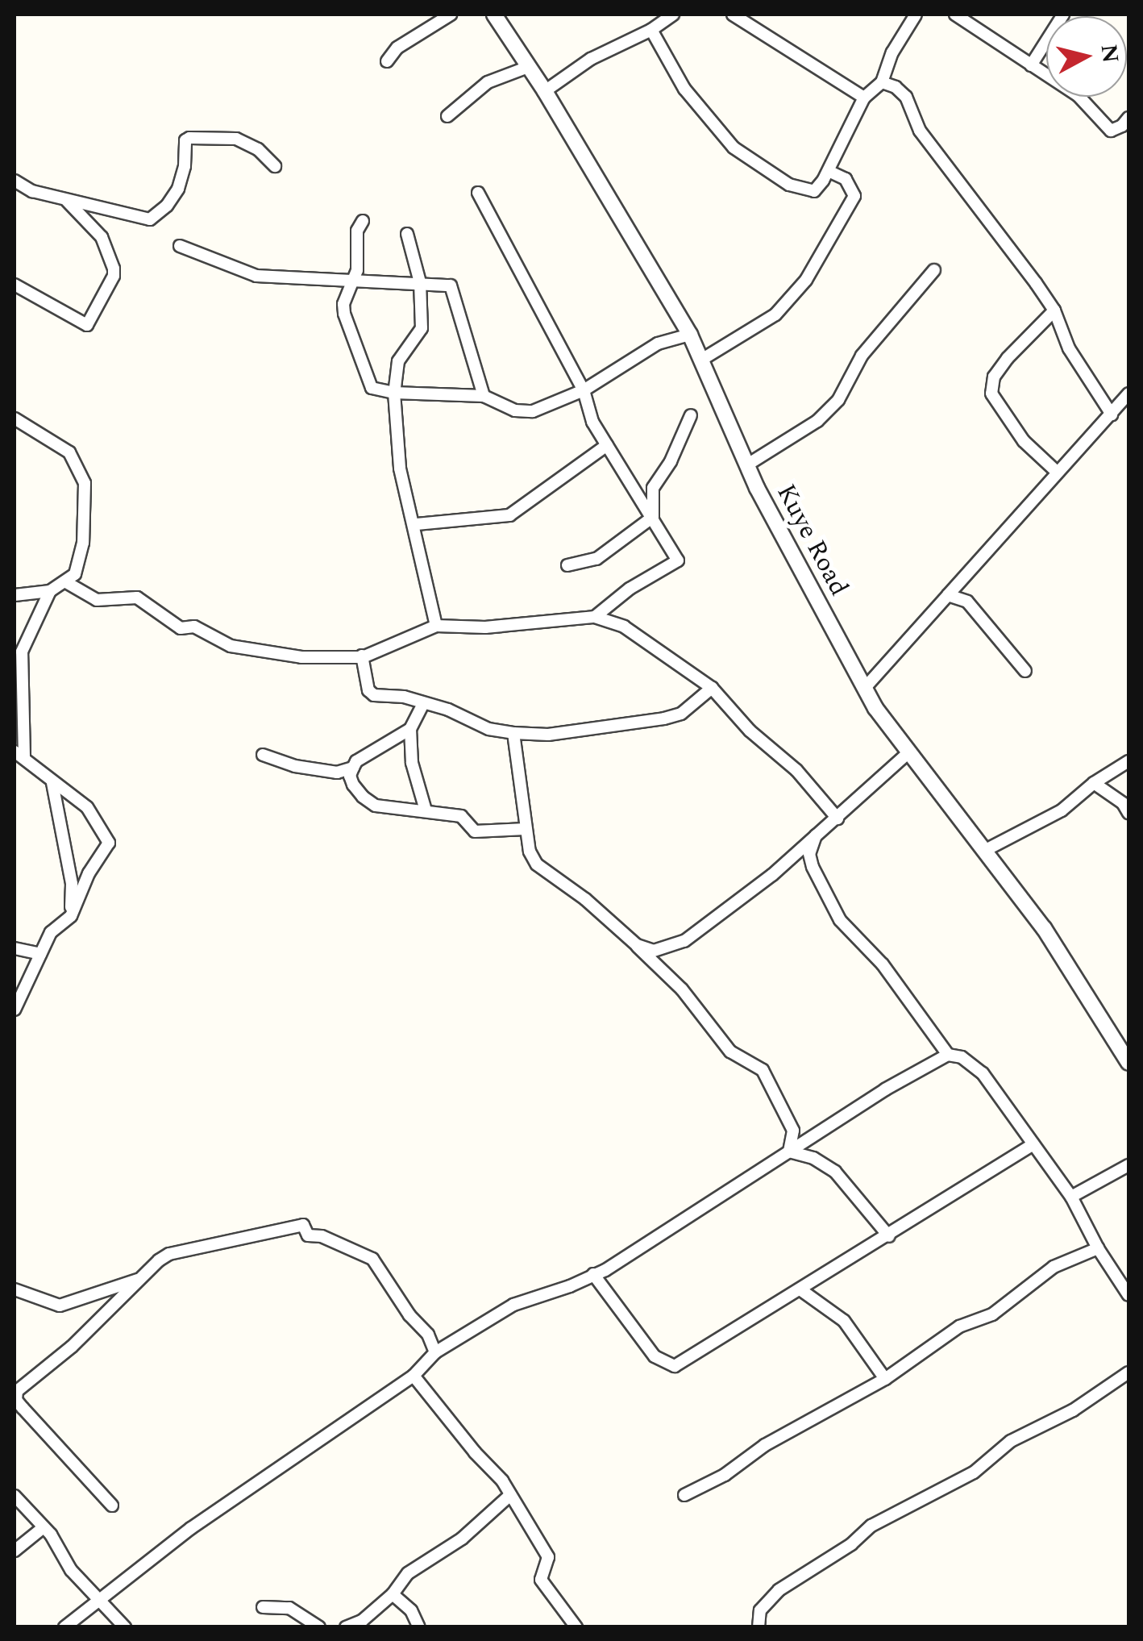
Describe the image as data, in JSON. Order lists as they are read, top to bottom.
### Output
{
  "streets": {
    "street": ["Kuye Road"]
  },
  "north": "right"
}
